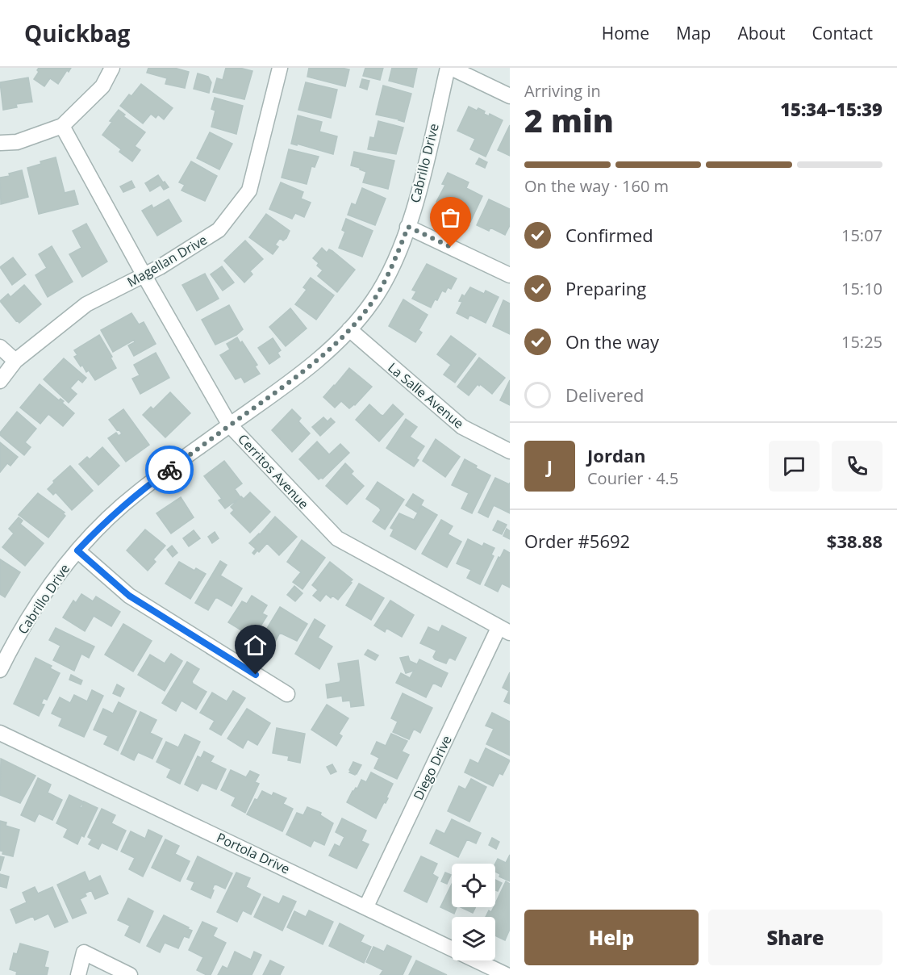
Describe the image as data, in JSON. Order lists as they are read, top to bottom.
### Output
{
  "streets": {
    "street": [
      "Cabrillo Drive",
      "Magellan Drive",
      "La Salle Avenue",
      "Cerritos Avenue",
      "Diego Drive",
      "Portola Drive"
    ]
  },
  "crossings": [
    ["Cabrillo Drive", "La Salle Avenue"],
    ["Cabrillo Drive", "Cerritos Avenue"],
    ["Magellan Drive", "Cerritos Avenue"],
    ["Cerritos Avenue", "Diego Drive"],
    ["Diego Drive", "Portola Drive"]
  ],
  "page": {
    "header": "Quickbag",
    "nav": [
      "Home",
      "Map",
      "About",
      "Contact"
    ],
    "heading": ["2 min", "Arriving in", "15:34–15:39"],
    "panel": [
      "Jordan",
      "Courier · 4.5",
      "Order #5692",
      "$38.88"
    ],
    "bar": "On the way · 160 m",
    "list": [
      ["Confirmed", "15:07"],
      ["Preparing", "15:10"],
      ["On the way", "15:25"],
      "Delivered"
    ],
    "round": "J",
    "buttons": ["Help", "Share"]
  }
}
